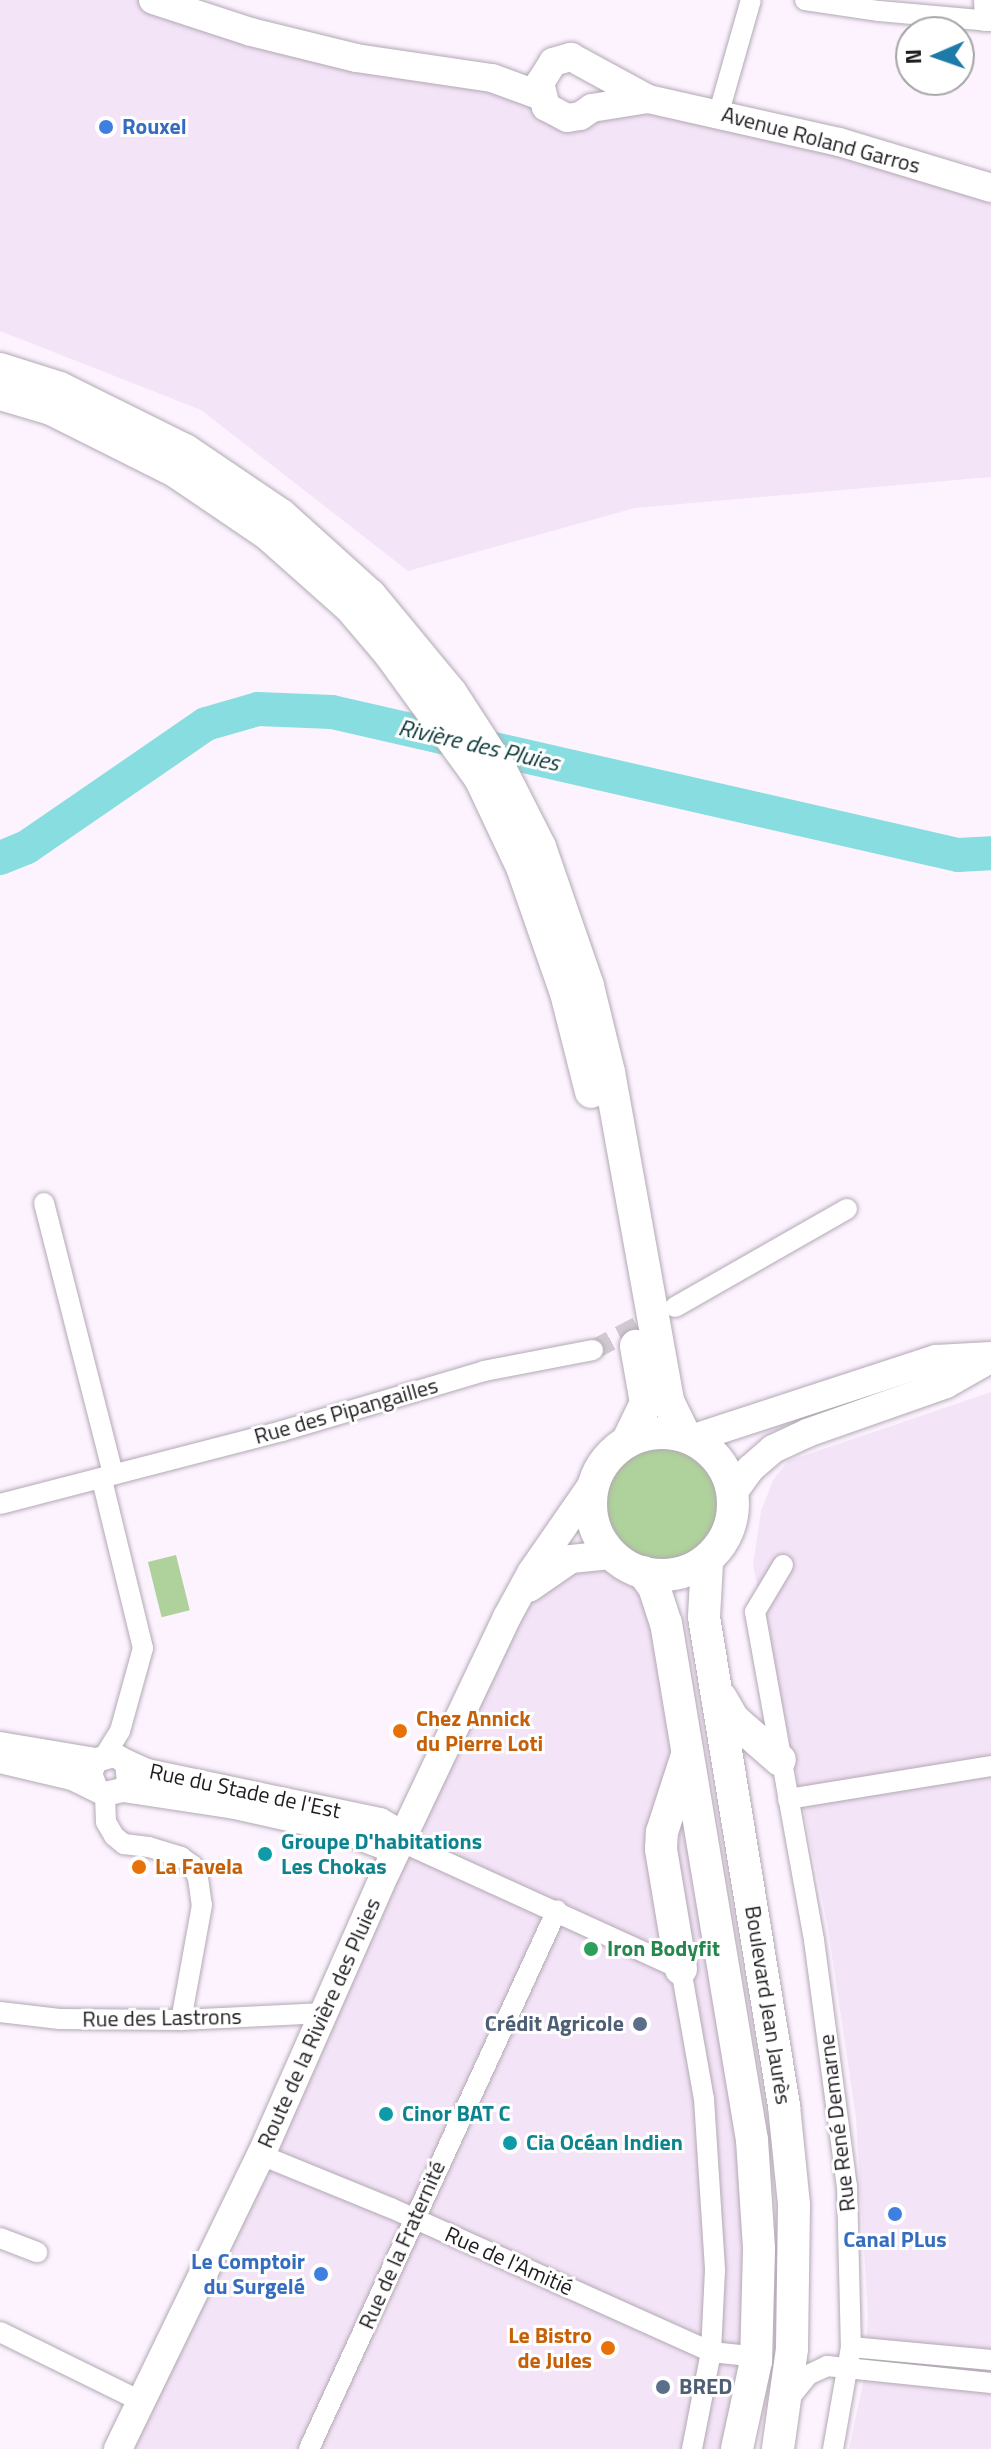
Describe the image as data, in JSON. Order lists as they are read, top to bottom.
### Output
{
  "streets": {
    "main road": ["Avenue Roland Garros", "Boulevard Jean Jaurès", "Route de la Rivière des Pluies"],
    "street": [
      "Rue des Pipangailles",
      "Rue du Stade de l'Est",
      "Rue des Lastrons",
      "Rue René Demarne",
      "Rue de la Fraternité",
      "Rue de l'Amitié"
    ]
  },
  "crossings": [
    ["Rue du Stade de l'Est", "Route de la Rivière des Pluies"],
    ["Boulevard Jean Jaurès", "Rue de l'Amitié"],
    ["Rue des Lastrons", "Route de la Rivière des Pluies"],
    ["Route de la Rivière des Pluies", "Rue de l'Amitié"],
    ["Rue de la Fraternité", "Rue de l'Amitié"]
  ],
  "water": ["Rivière des Pluies"],
  "places": [
    "Rouxel",
    "Chez Annick du Pierre Loti",
    "Groupe D'habitations Les Chokas",
    "La Favela",
    "Iron Bodyfit",
    "Crédit Agricole",
    "Cinor BAT C",
    "Cia Océan Indien",
    "Canal PLus",
    "Le Comptoir du Surgelé",
    "Le Bistro de Jules",
    "BRED"
  ],
  "north": "left"
}
